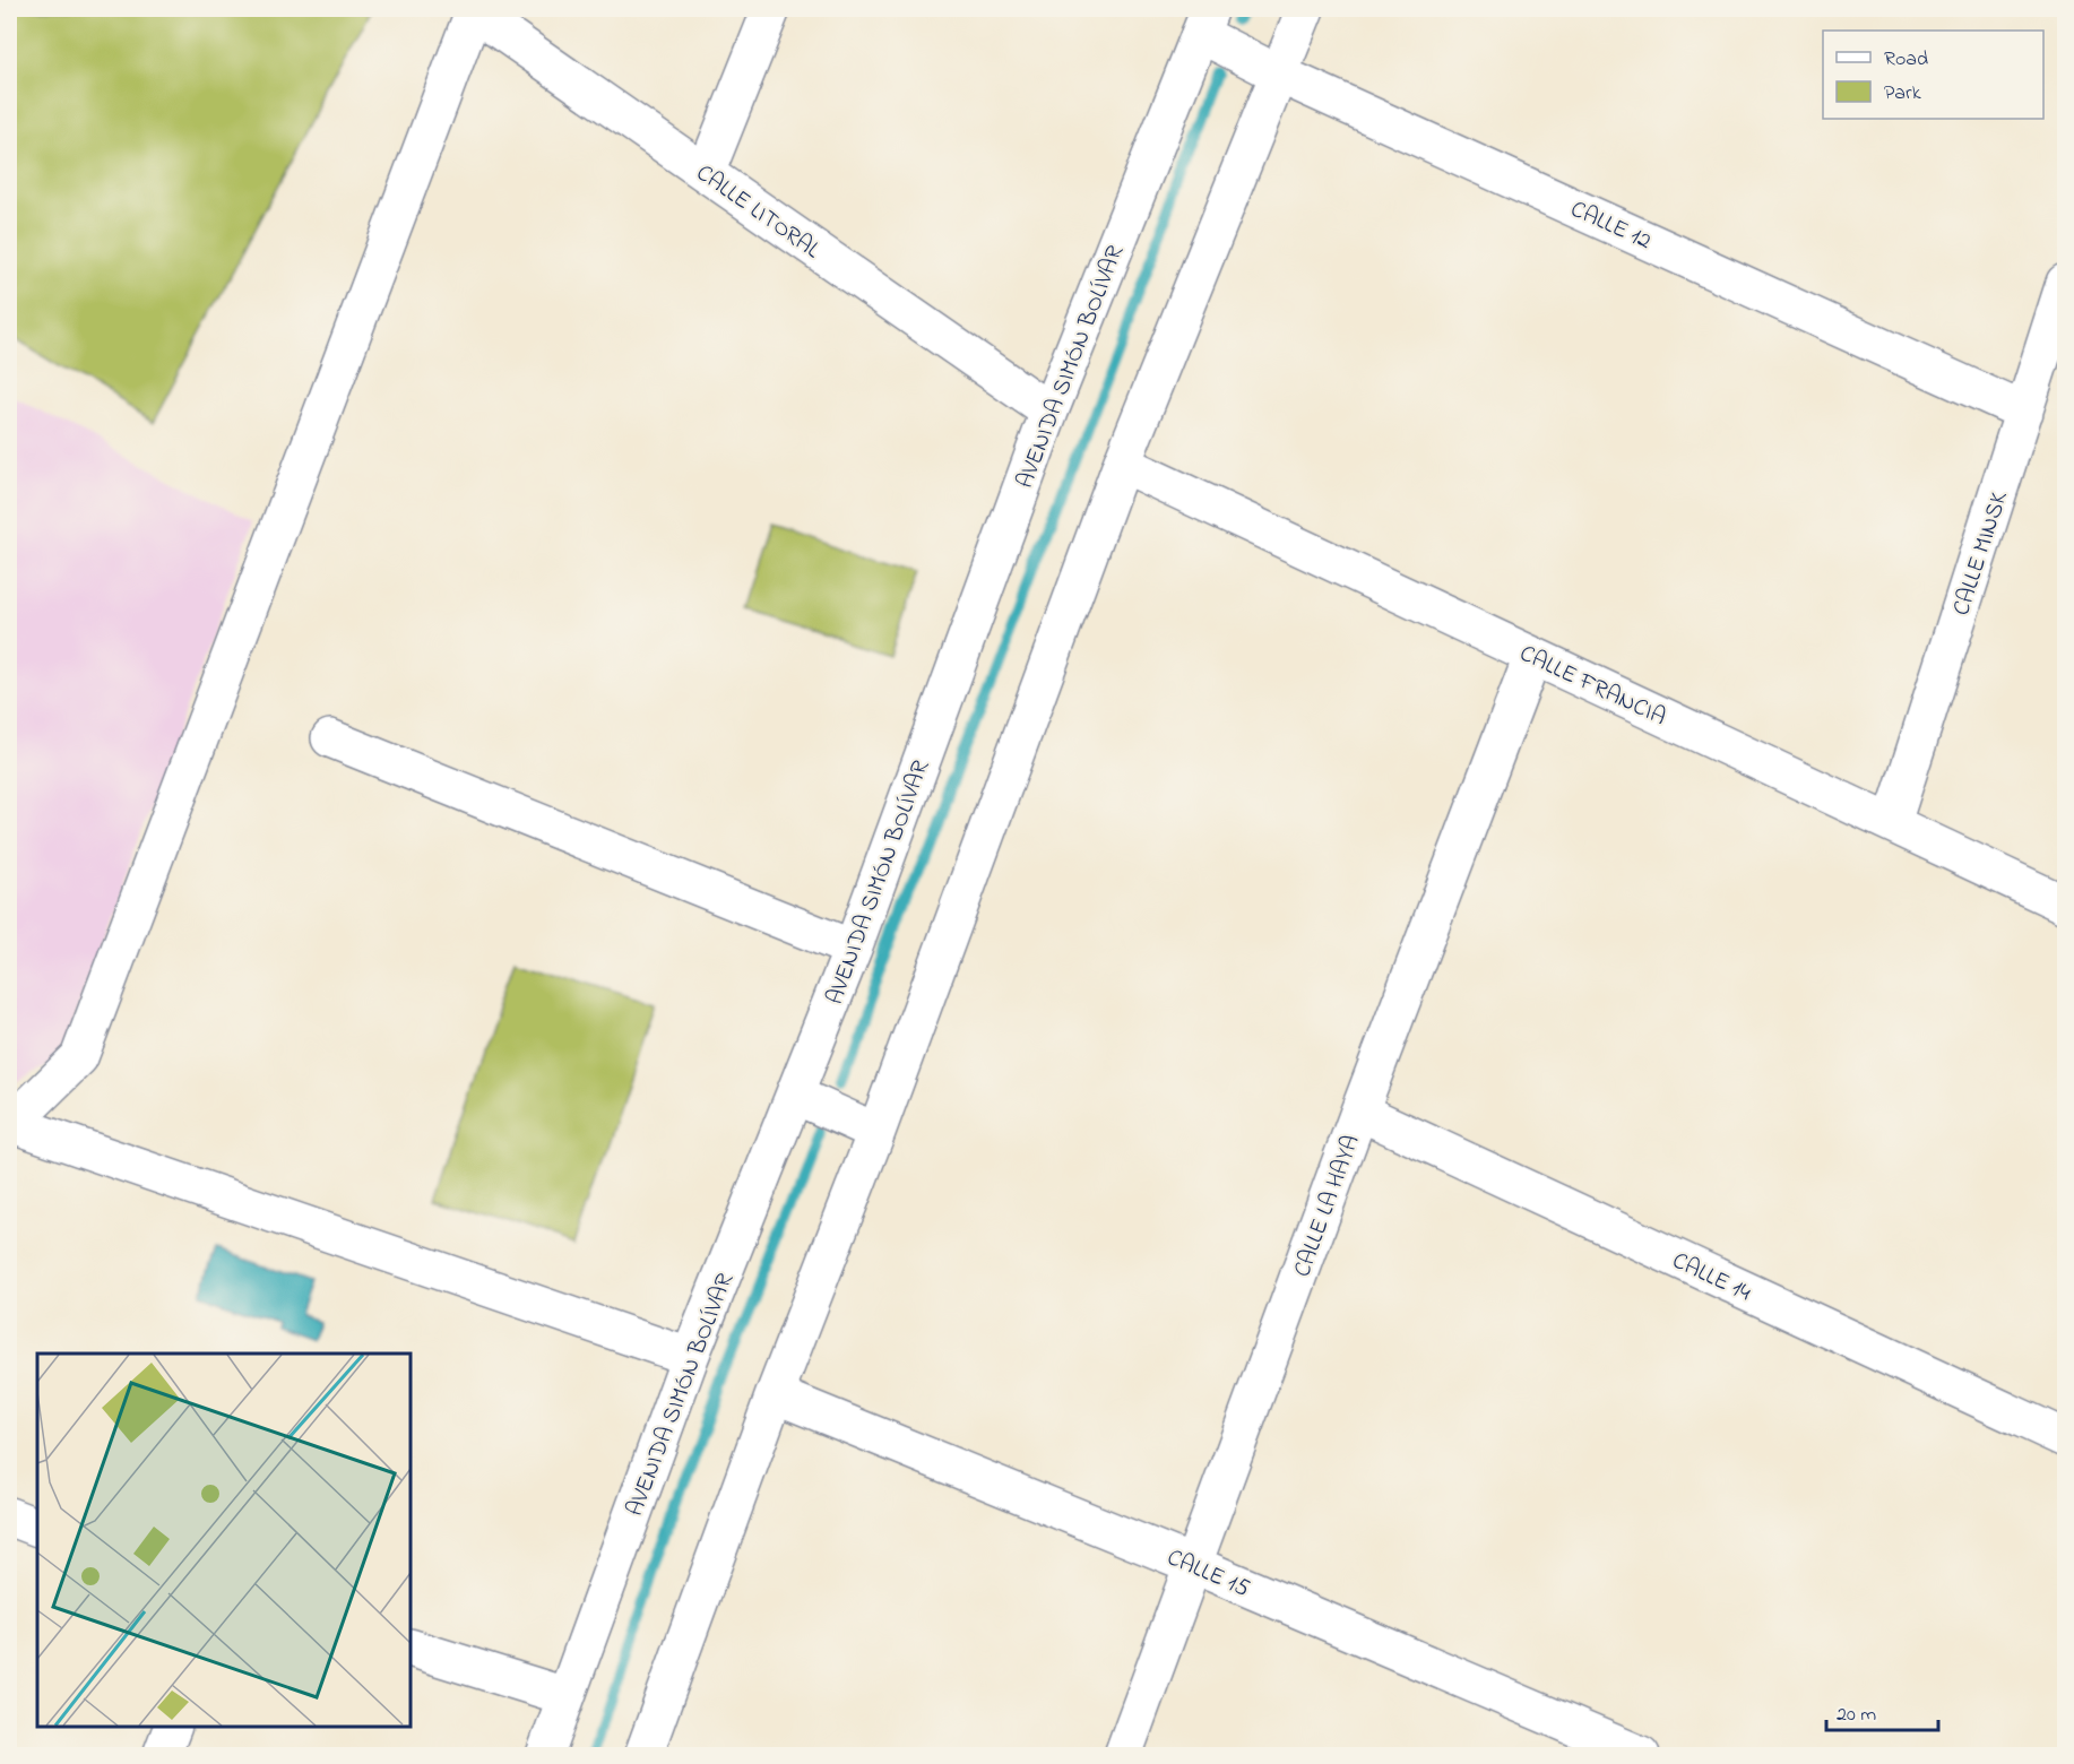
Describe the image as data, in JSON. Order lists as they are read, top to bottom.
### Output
{
  "streets": {
    "street": [
      "CALLE LITORAL",
      "CALLE 12",
      "AVENIDA SIMÓN BOLÍVAR",
      "CALLE MINSK",
      "CALLE FRANCIA",
      "CALLE LA HAYA",
      "CALLE 14",
      "CALLE 15"
    ]
  },
  "crossings": [
    ["CALLE LITORAL", "AVENIDA SIMÓN BOLÍVAR"],
    ["CALLE 12", "AVENIDA SIMÓN BOLÍVAR"],
    ["CALLE 12", "CALLE MINSK"],
    ["CALLE MINSK", "CALLE FRANCIA"],
    ["CALLE FRANCIA", "CALLE LA HAYA"],
    ["CALLE LA HAYA", "CALLE 14"],
    ["CALLE LA HAYA", "CALLE 15"]
  ],
  "legend": ["Road", "Park"],
  "scale_bar": "20 m"
}
